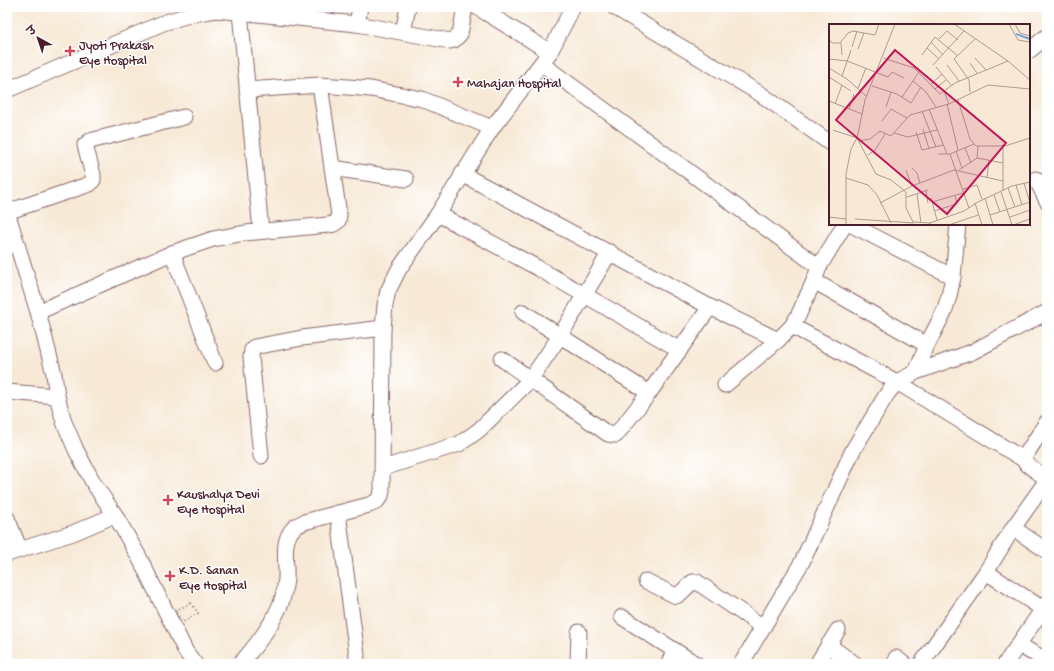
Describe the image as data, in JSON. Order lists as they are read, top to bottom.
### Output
{
  "places": {
    "health": [
      "Jyoti Prakash Eye Hospital",
      "Mahajan Hospital",
      "Kaushalya Devi Eye Hospital",
      "K.D. Sanan Eye Hospital"
    ]
  },
  "north": "top left"
}
